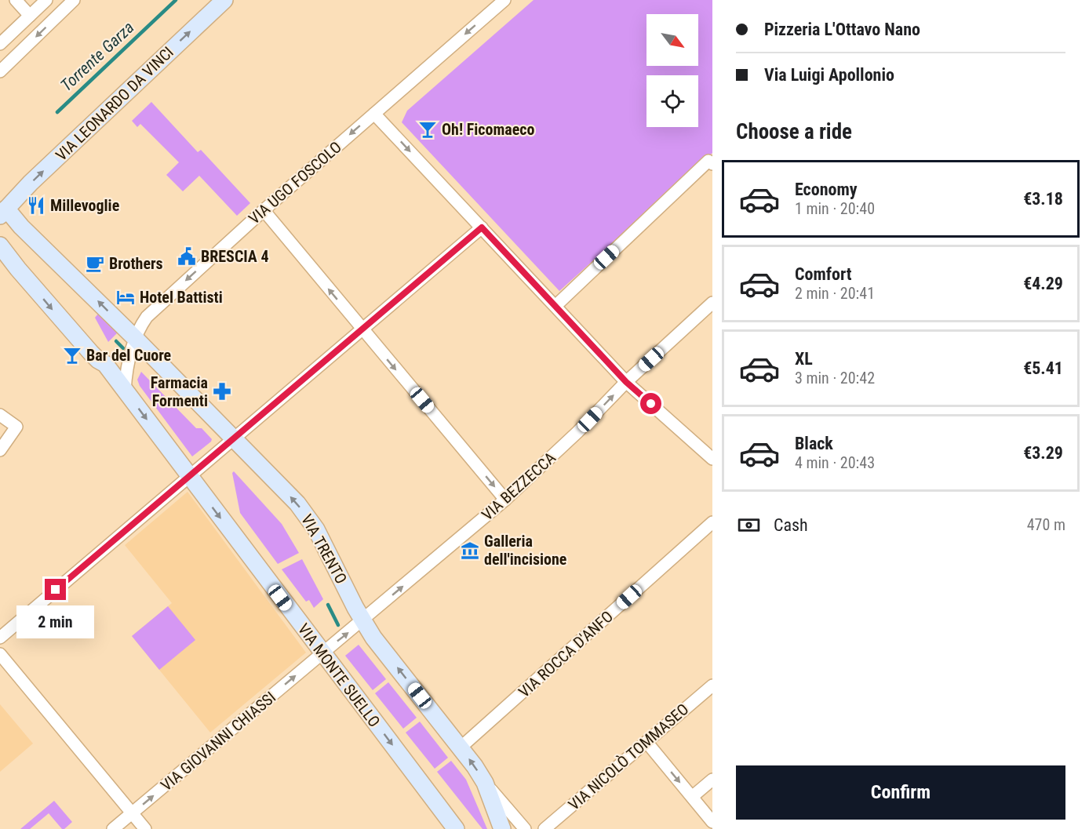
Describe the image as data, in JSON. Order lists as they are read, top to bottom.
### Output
{
  "streets": {
    "main road": ["VIA LEONARDO DA VINCI", "VIA TRENTO", "VIA MONTE SUELLO"],
    "street": [
      "VIA UGO FOSCOLO",
      "VIA BEZZECCA",
      "VIA ROCCA D'ANFO",
      "VIA GIOVANNI CHIASSI",
      "VIA NICOLÒ TOMMASEO"
    ]
  },
  "crossings": [
    ["VIA LEONARDO DA VINCI", "VIA TRENTO"],
    ["VIA UGO FOSCOLO", "VIA TRENTO"],
    ["VIA UGO FOSCOLO", "VIA MONTE SUELLO"],
    ["VIA BEZZECCA", "VIA TRENTO"],
    ["VIA BEZZECCA", "VIA MONTE SUELLO"],
    ["VIA BEZZECCA", "VIA GIOVANNI CHIASSI"],
    ["VIA TRENTO", "VIA ROCCA D'ANFO"],
    ["VIA MONTE SUELLO", "VIA GIOVANNI CHIASSI"]
  ],
  "one_way": [
    "VIA LEONARDO DA VINCI",
    "VIA UGO FOSCOLO",
    "VIA BEZZECCA",
    "VIA TRENTO",
    "VIA MONTE SUELLO",
    "VIA GIOVANNI CHIASSI"
  ],
  "water": ["Torrente Garza"],
  "places": {
    "bar": ["Oh! Ficomaeco", "Bar del Cuore"],
    "restaurant": ["Millevoglie"],
    "public building": ["BRESCIA 4"],
    "cafe": ["Brothers"],
    "hotel": ["Hotel Battisti"],
    "pharmacy": ["Farmacia Formenti"],
    "museum": ["Galleria dell'incisione"]
  },
  "north": "bottom right",
  "page": {
    "banner": ["Pizzeria L'Ottavo Nano", "Via Luigi Apollonio"],
    "heading": "Choose a ride",
    "list": [
      {
        "name": "Economy",
        "note": "1 min · 20:40",
        "value": "€3.18"
      },
      {
        "name": "Comfort",
        "note": "2 min · 20:41",
        "value": "€4.29"
      },
      {
        "name": "XL",
        "note": "3 min · 20:42",
        "value": "€5.41"
      },
      {
        "name": "Black",
        "note": "4 min · 20:43",
        "value": "€3.29"
      }
    ],
    "pay": ["Cash", "470 m"],
    "bubble": "2 min",
    "buttons": "Confirm"
  }
}
